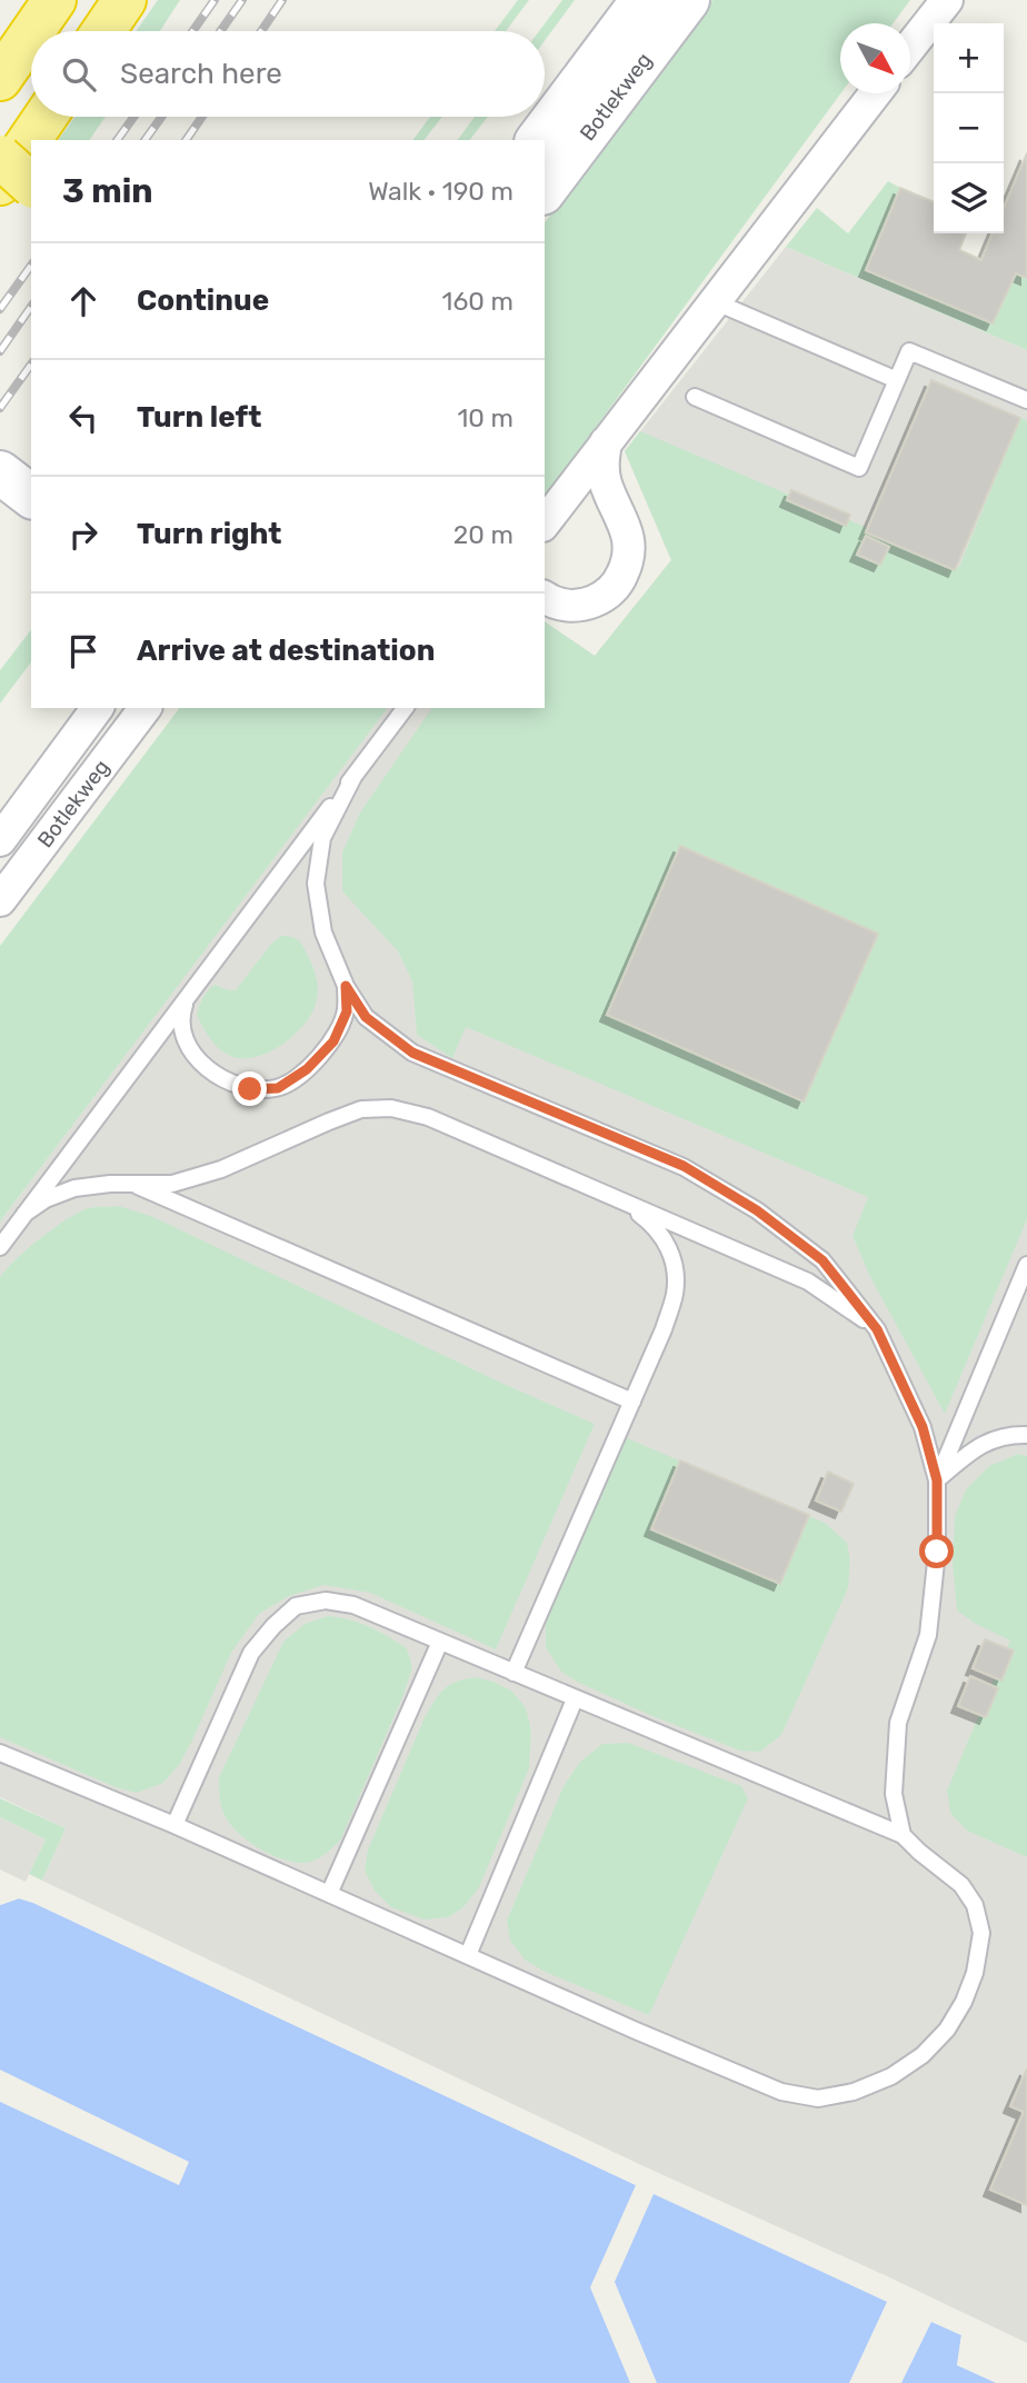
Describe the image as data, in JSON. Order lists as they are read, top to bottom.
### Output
{
  "streets": {
    "main road": ["Botlekweg"]
  },
  "north": "bottom right",
  "page": {
    "map_buttons": ["+", "−"],
    "search": "Search here",
    "heading": ["3 min", "Walk · 190 m"],
    "list": [
      ["Continue", "160 m"],
      ["Turn left", "10 m"],
      ["Turn right", "20 m"],
      "Arrive at destination"
    ]
  }
}
